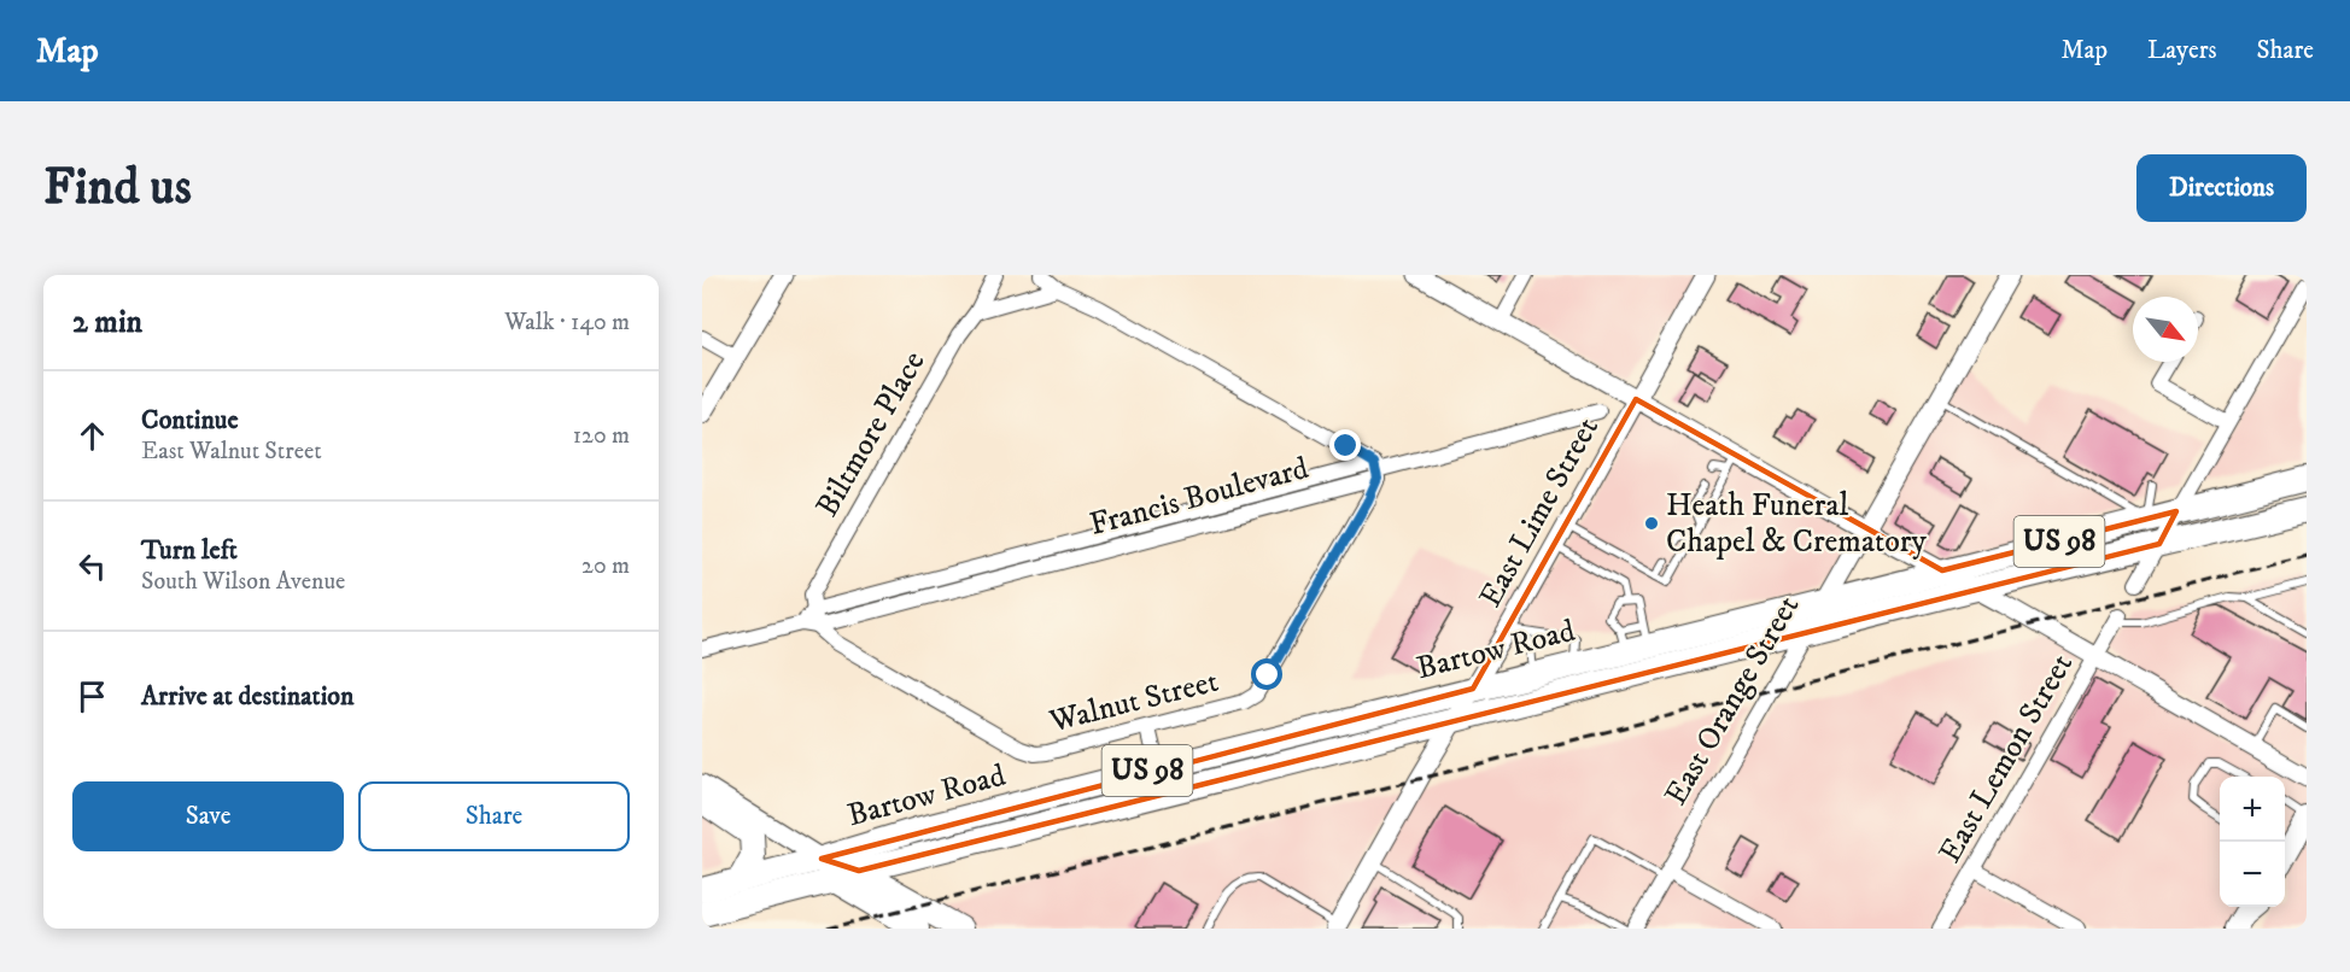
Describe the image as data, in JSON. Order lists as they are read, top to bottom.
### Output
{
  "streets": {
    "main road": ["US 98", "Bartow Road"],
    "street": [
      "Biltmore Place",
      "Francis Boulevard",
      "East Lime Street",
      "East Orange Street",
      "Walnut Street",
      "East Lemon Street"
    ]
  },
  "crossings": [
    ["Biltmore Place", "Francis Boulevard"],
    ["Biltmore Place", "Walnut Street"],
    ["Francis Boulevard", "Walnut Street"],
    ["East Lime Street", "Bartow Road"],
    ["Bartow Road", "East Orange Street"]
  ],
  "places": ["Heath Funeral Chapel & Crematory"],
  "north": "bottom right",
  "page": {
    "header": "Map",
    "nav": ["Map", "Layers", "Share"],
    "buttons": [
      "Directions",
      ["Save", "Share"]
    ],
    "title": "Find us",
    "heading": ["2 min", "Walk · 140 m"],
    "list": [
      ["Continue", "East Walnut Street", "120 m"],
      ["Turn left", "South Wilson Avenue", "20 m"],
      "Arrive at destination"
    ],
    "map_buttons": ["+", "−"]
  }
}
